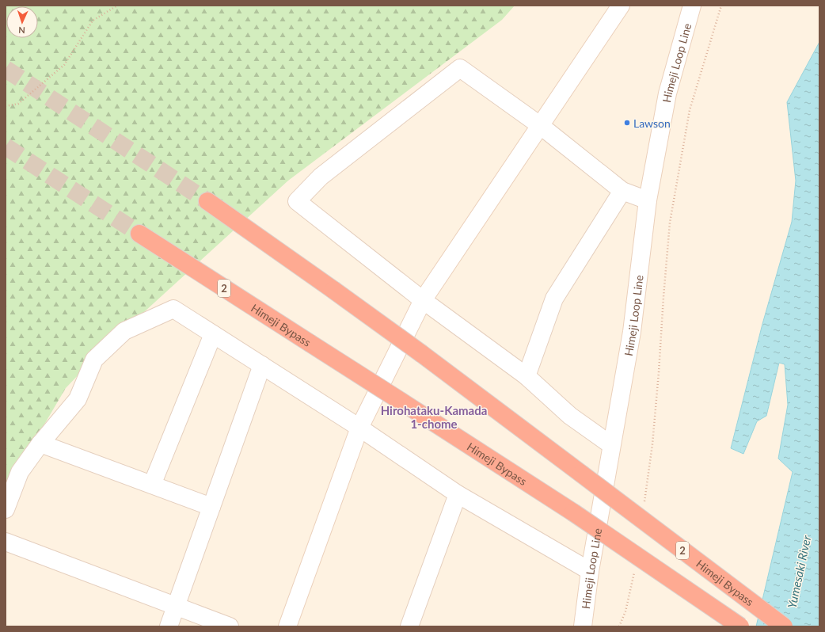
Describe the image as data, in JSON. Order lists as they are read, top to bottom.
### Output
{
  "streets": {
    "highway": ["2", "Himeji Bypass"],
    "street": ["Himeji Loop Line"]
  },
  "districts": ["Hirohataku-Kamada 1-chome"],
  "water": ["Yumesaki River"],
  "places": ["Lawson"],
  "north": "bottom"
}
